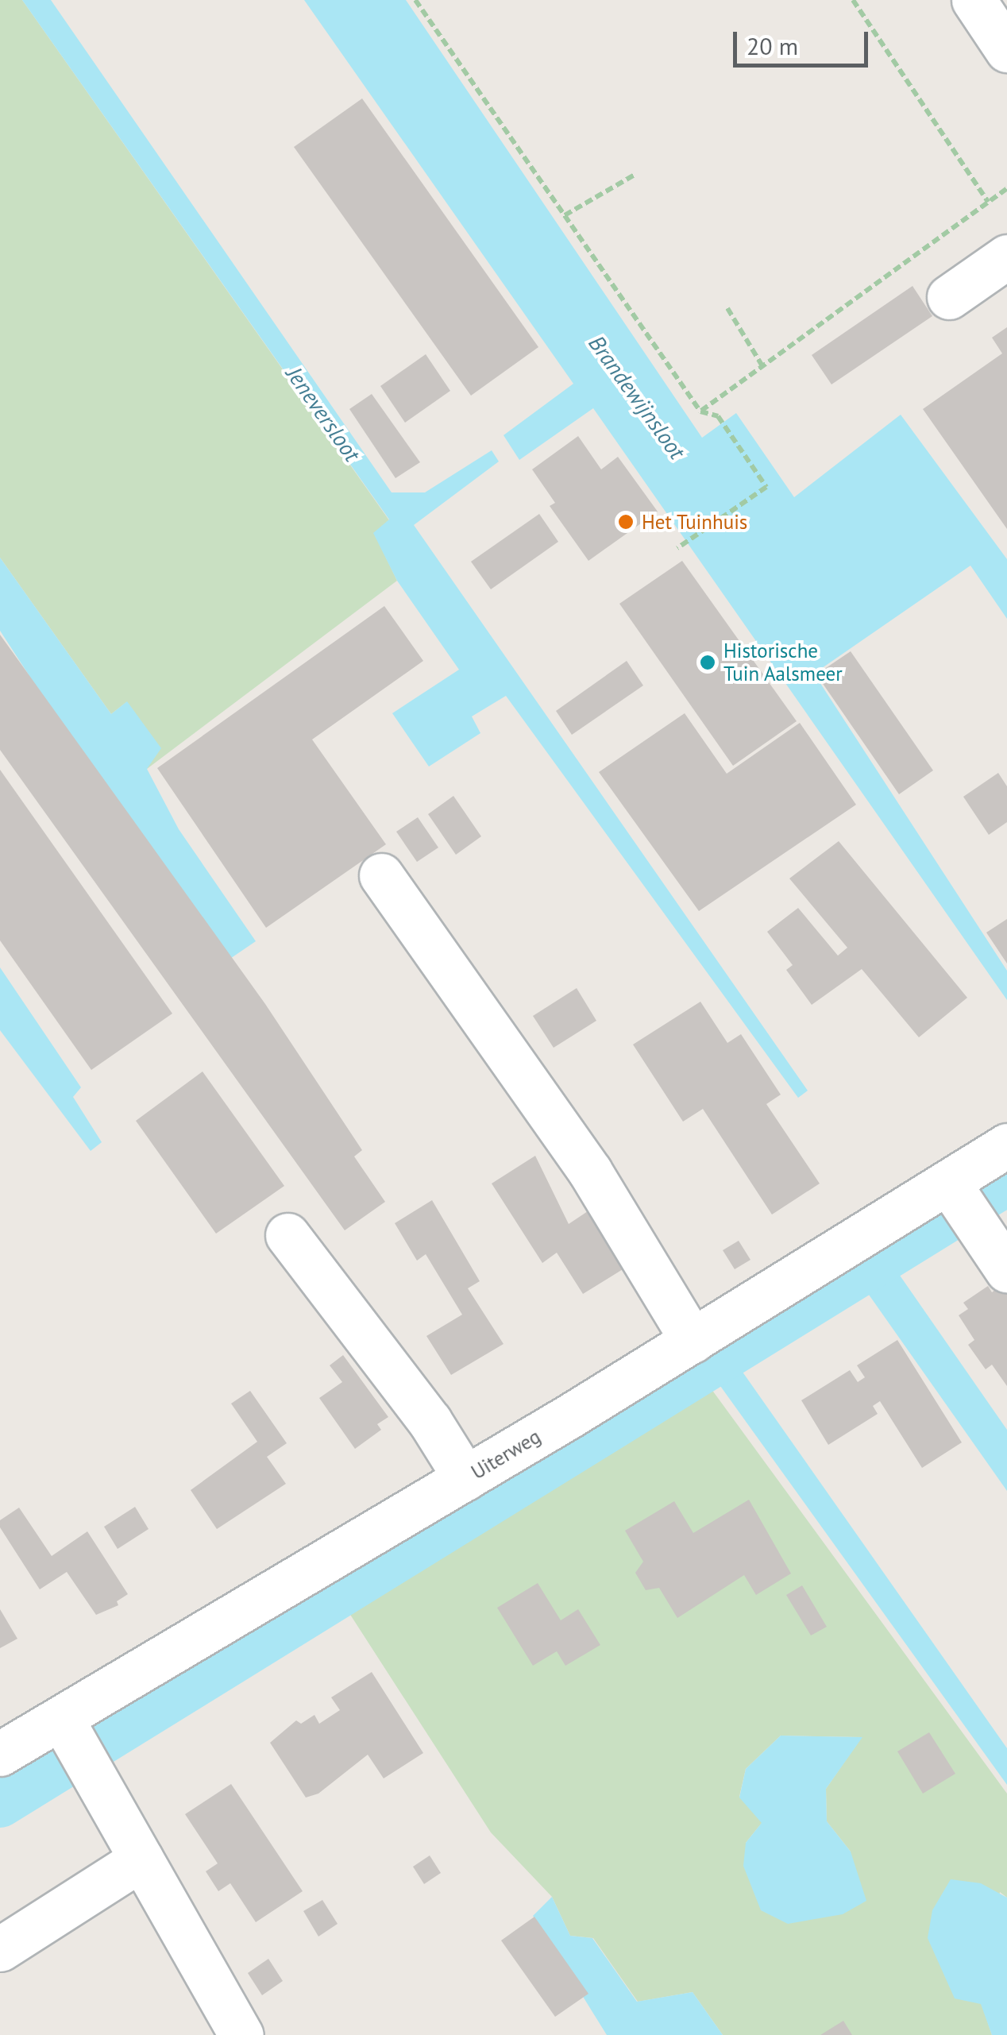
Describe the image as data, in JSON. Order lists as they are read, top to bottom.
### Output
{
  "streets": {
    "street": ["Uiterweg"]
  },
  "water": ["Brandewijnsloot", "Jeneversloot"],
  "places": ["Het Tuinhuis", "Historische Tuin Aalsmeer"],
  "scale_bar": "20 m"
}
